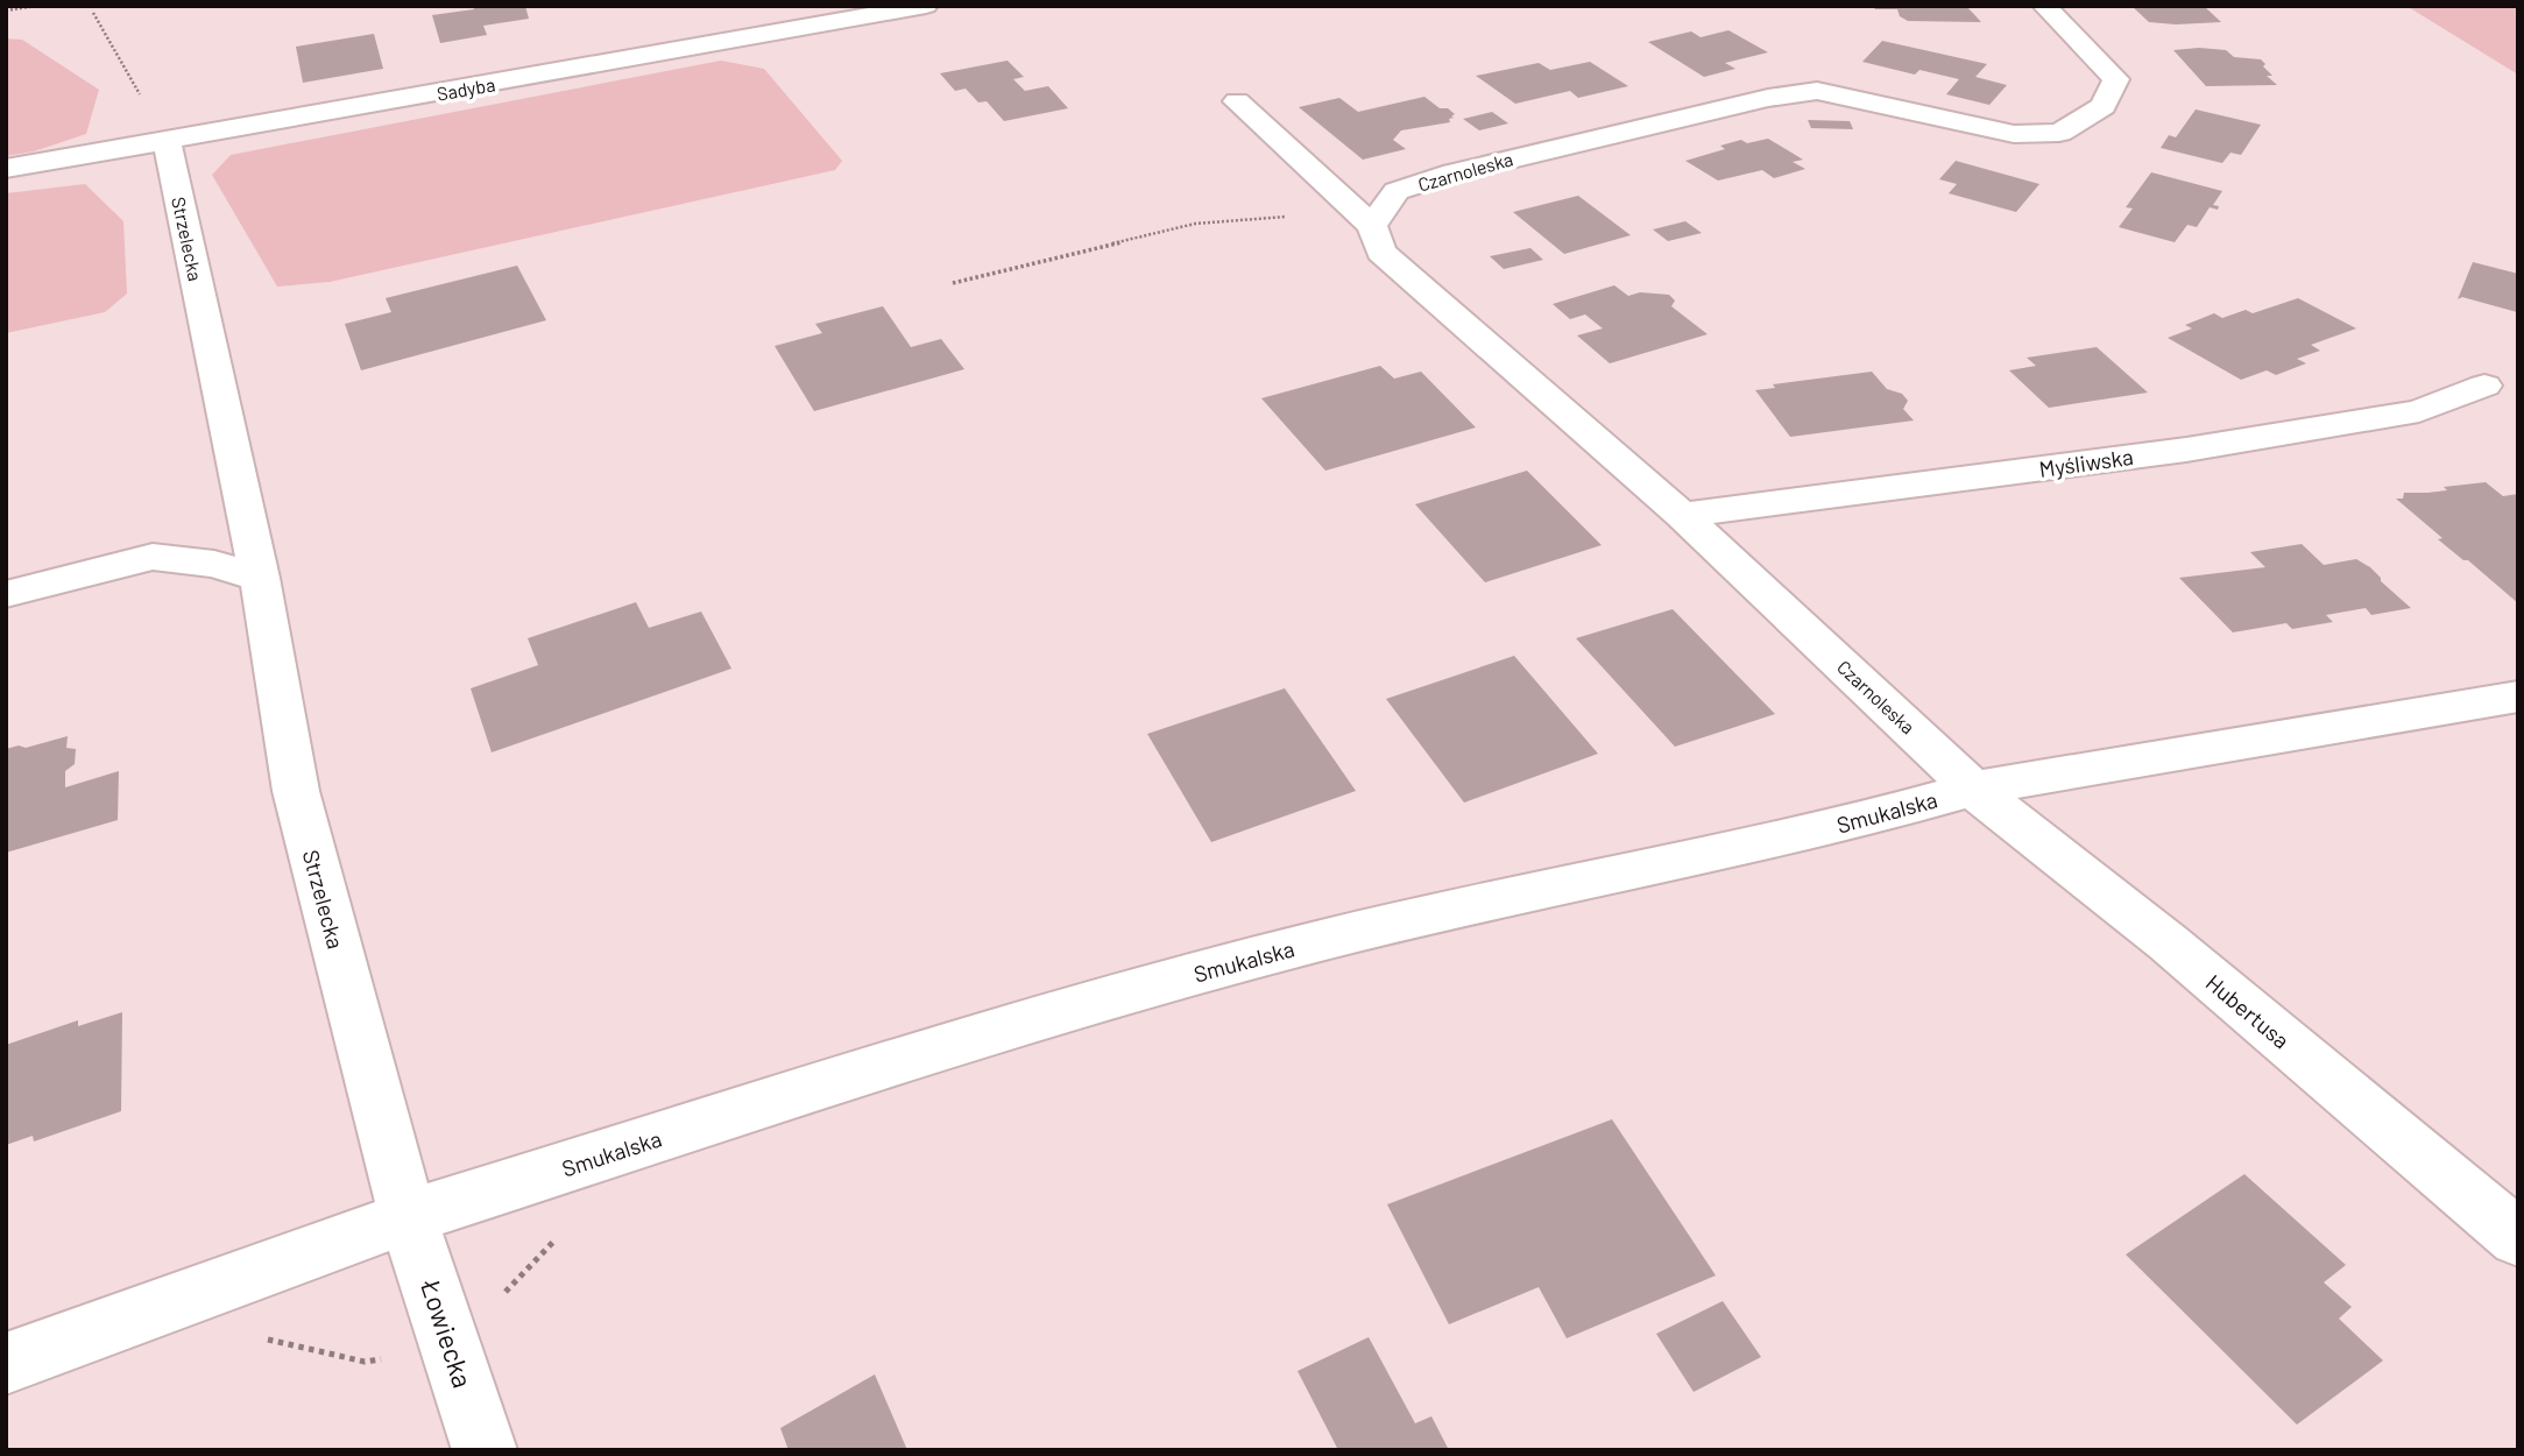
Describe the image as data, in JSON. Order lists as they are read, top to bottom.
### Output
{
  "streets": {
    "street": [
      "Sadyba",
      "Czarnoleska",
      "Strzelecka",
      "Myśliwska",
      "Smukalska",
      "Hubertusa",
      "Łowiecka"
    ]
  },
  "crossings": [
    ["Sadyba", "Strzelecka"],
    ["Czarnoleska", "Myśliwska"],
    ["Czarnoleska", "Smukalska"],
    ["Czarnoleska", "Hubertusa"],
    ["Strzelecka", "Smukalska"],
    ["Strzelecka", "Łowiecka"],
    ["Smukalska", "Hubertusa"],
    ["Smukalska", "Łowiecka"]
  ]
}
